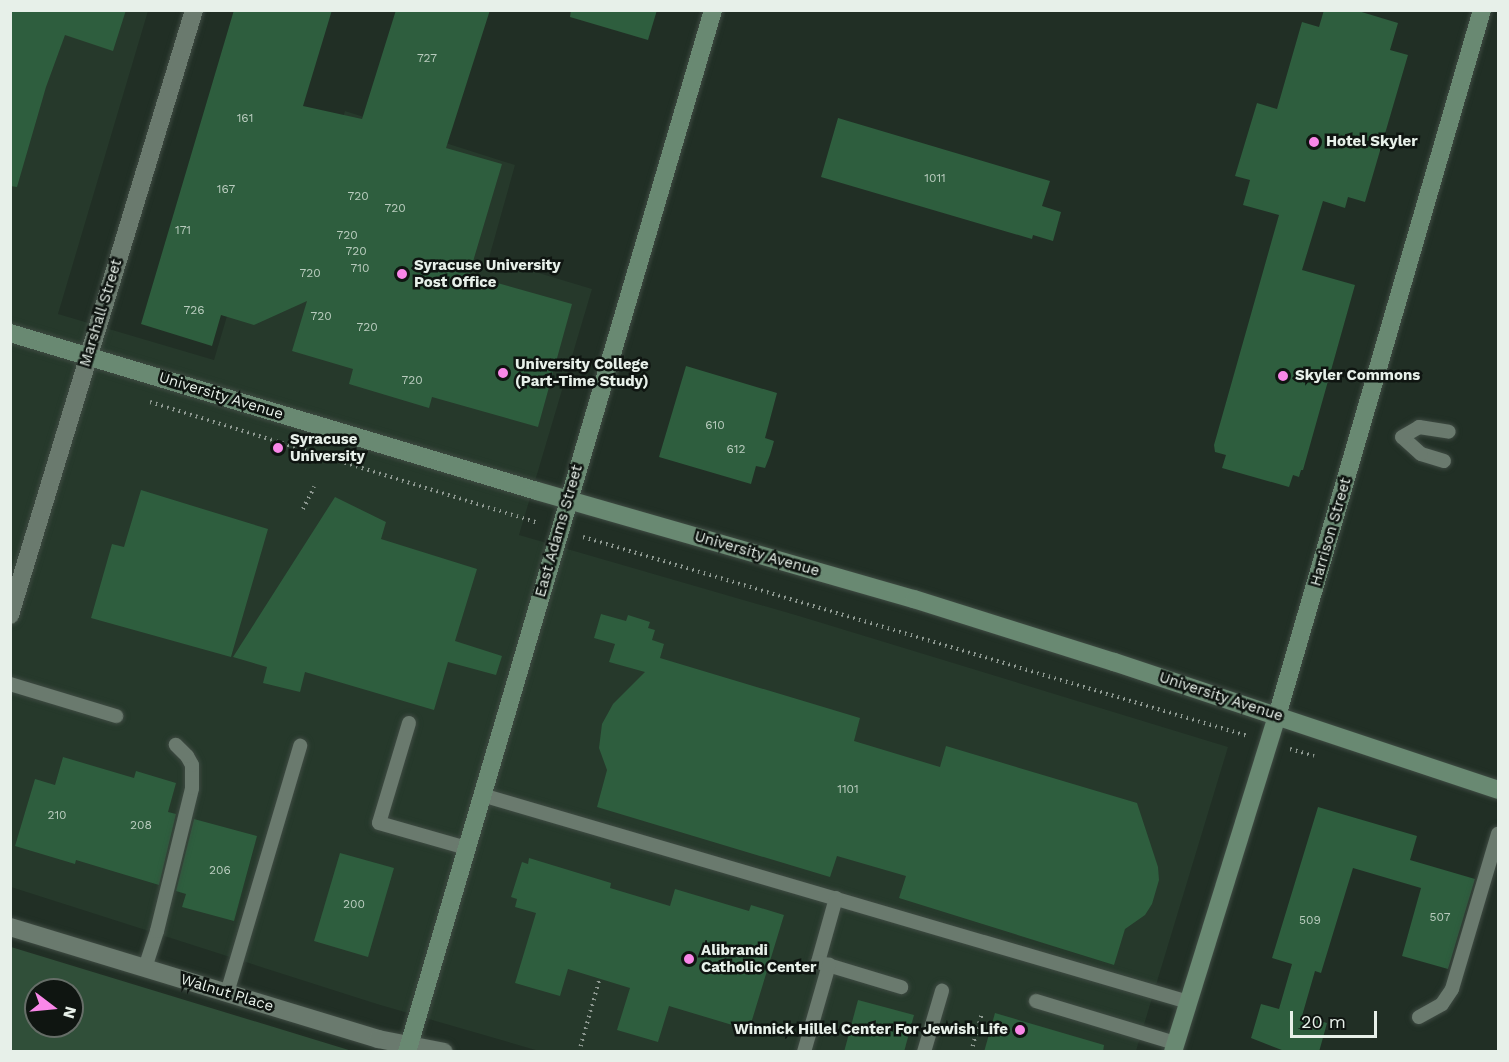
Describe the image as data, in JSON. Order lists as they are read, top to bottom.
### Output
{
  "streets": {
    "street": [
      "Marshall Street",
      "University Avenue",
      "East Adams Street",
      "Harrison Street",
      "Walnut Place"
    ]
  },
  "crossings": [
    ["Marshall Street", "University Avenue"],
    ["University Avenue", "East Adams Street"],
    ["University Avenue", "Harrison Street"],
    ["East Adams Street", "Walnut Place"]
  ],
  "places": [
    "Hotel Skyler",
    "Syracuse University Post Office",
    "University College (Part-Time Study)",
    "Skyler Commons",
    "Syracuse University",
    "Alibrandi Catholic Center",
    "Winnick Hillel Center For Jewish Life"
  ],
  "house_numbers": [
    "727",
    "161",
    "1011",
    "167",
    "720",
    "720",
    "171",
    "720",
    "720",
    "710",
    "720",
    "726",
    "720",
    "720",
    "720",
    "610",
    "612",
    "1101",
    "210",
    "208",
    "206",
    "200",
    "507",
    "509"
  ],
  "scale_bar": "20 m",
  "north": "right"
}
